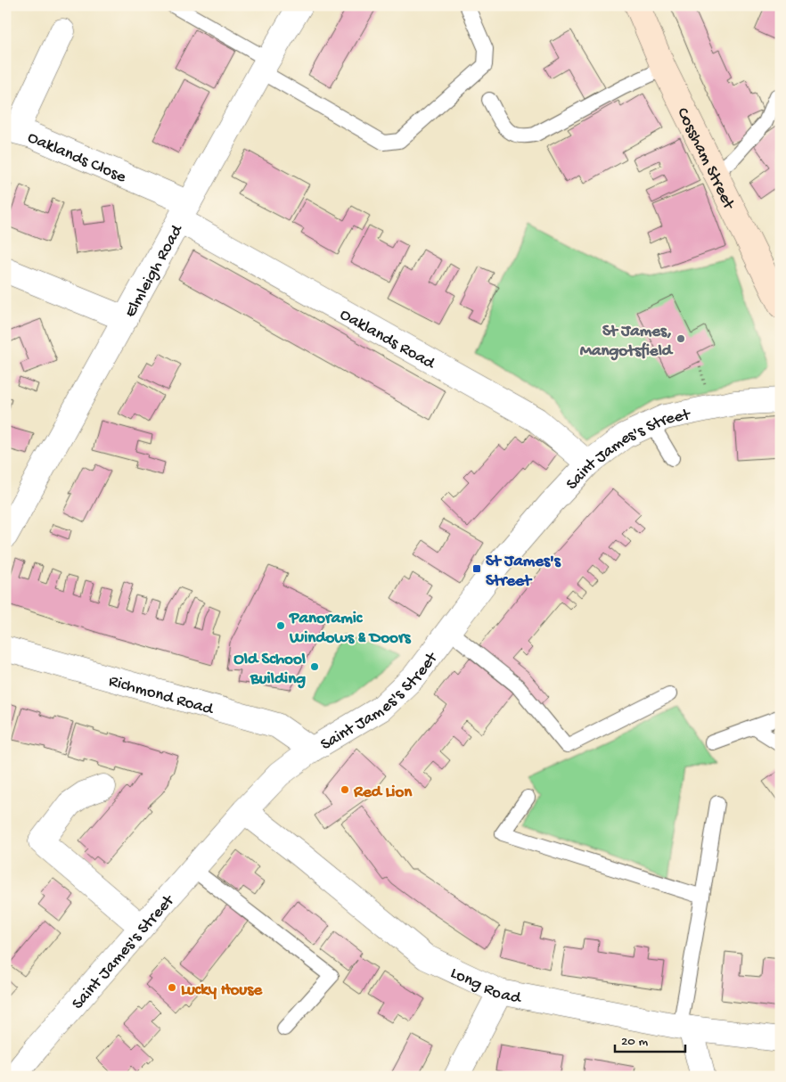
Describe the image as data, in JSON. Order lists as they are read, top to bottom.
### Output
{
  "streets": {
    "main road": ["Cossham Street"],
    "street": [
      "Oaklands Close",
      "Elmleigh Road",
      "Oaklands Road",
      "Saint James's Street",
      "Richmond Road",
      "Long Road"
    ]
  },
  "crossings": [
    ["Oaklands Close", "Elmleigh Road"],
    ["Oaklands Close", "Oaklands Road"],
    ["Elmleigh Road", "Oaklands Road"],
    ["Oaklands Road", "Saint James's Street"],
    ["Saint James's Street", "Richmond Road"],
    ["Saint James's Street", "Long Road"]
  ],
  "places": {
    "other": [
      "St James, Mangotsfield",
      "Panoramic Windows & Doors",
      "Old School Building",
      "Red Lion",
      "Lucky House"
    ],
    "transit": ["St James's Street"]
  },
  "scale_bar": "20 m"
}
